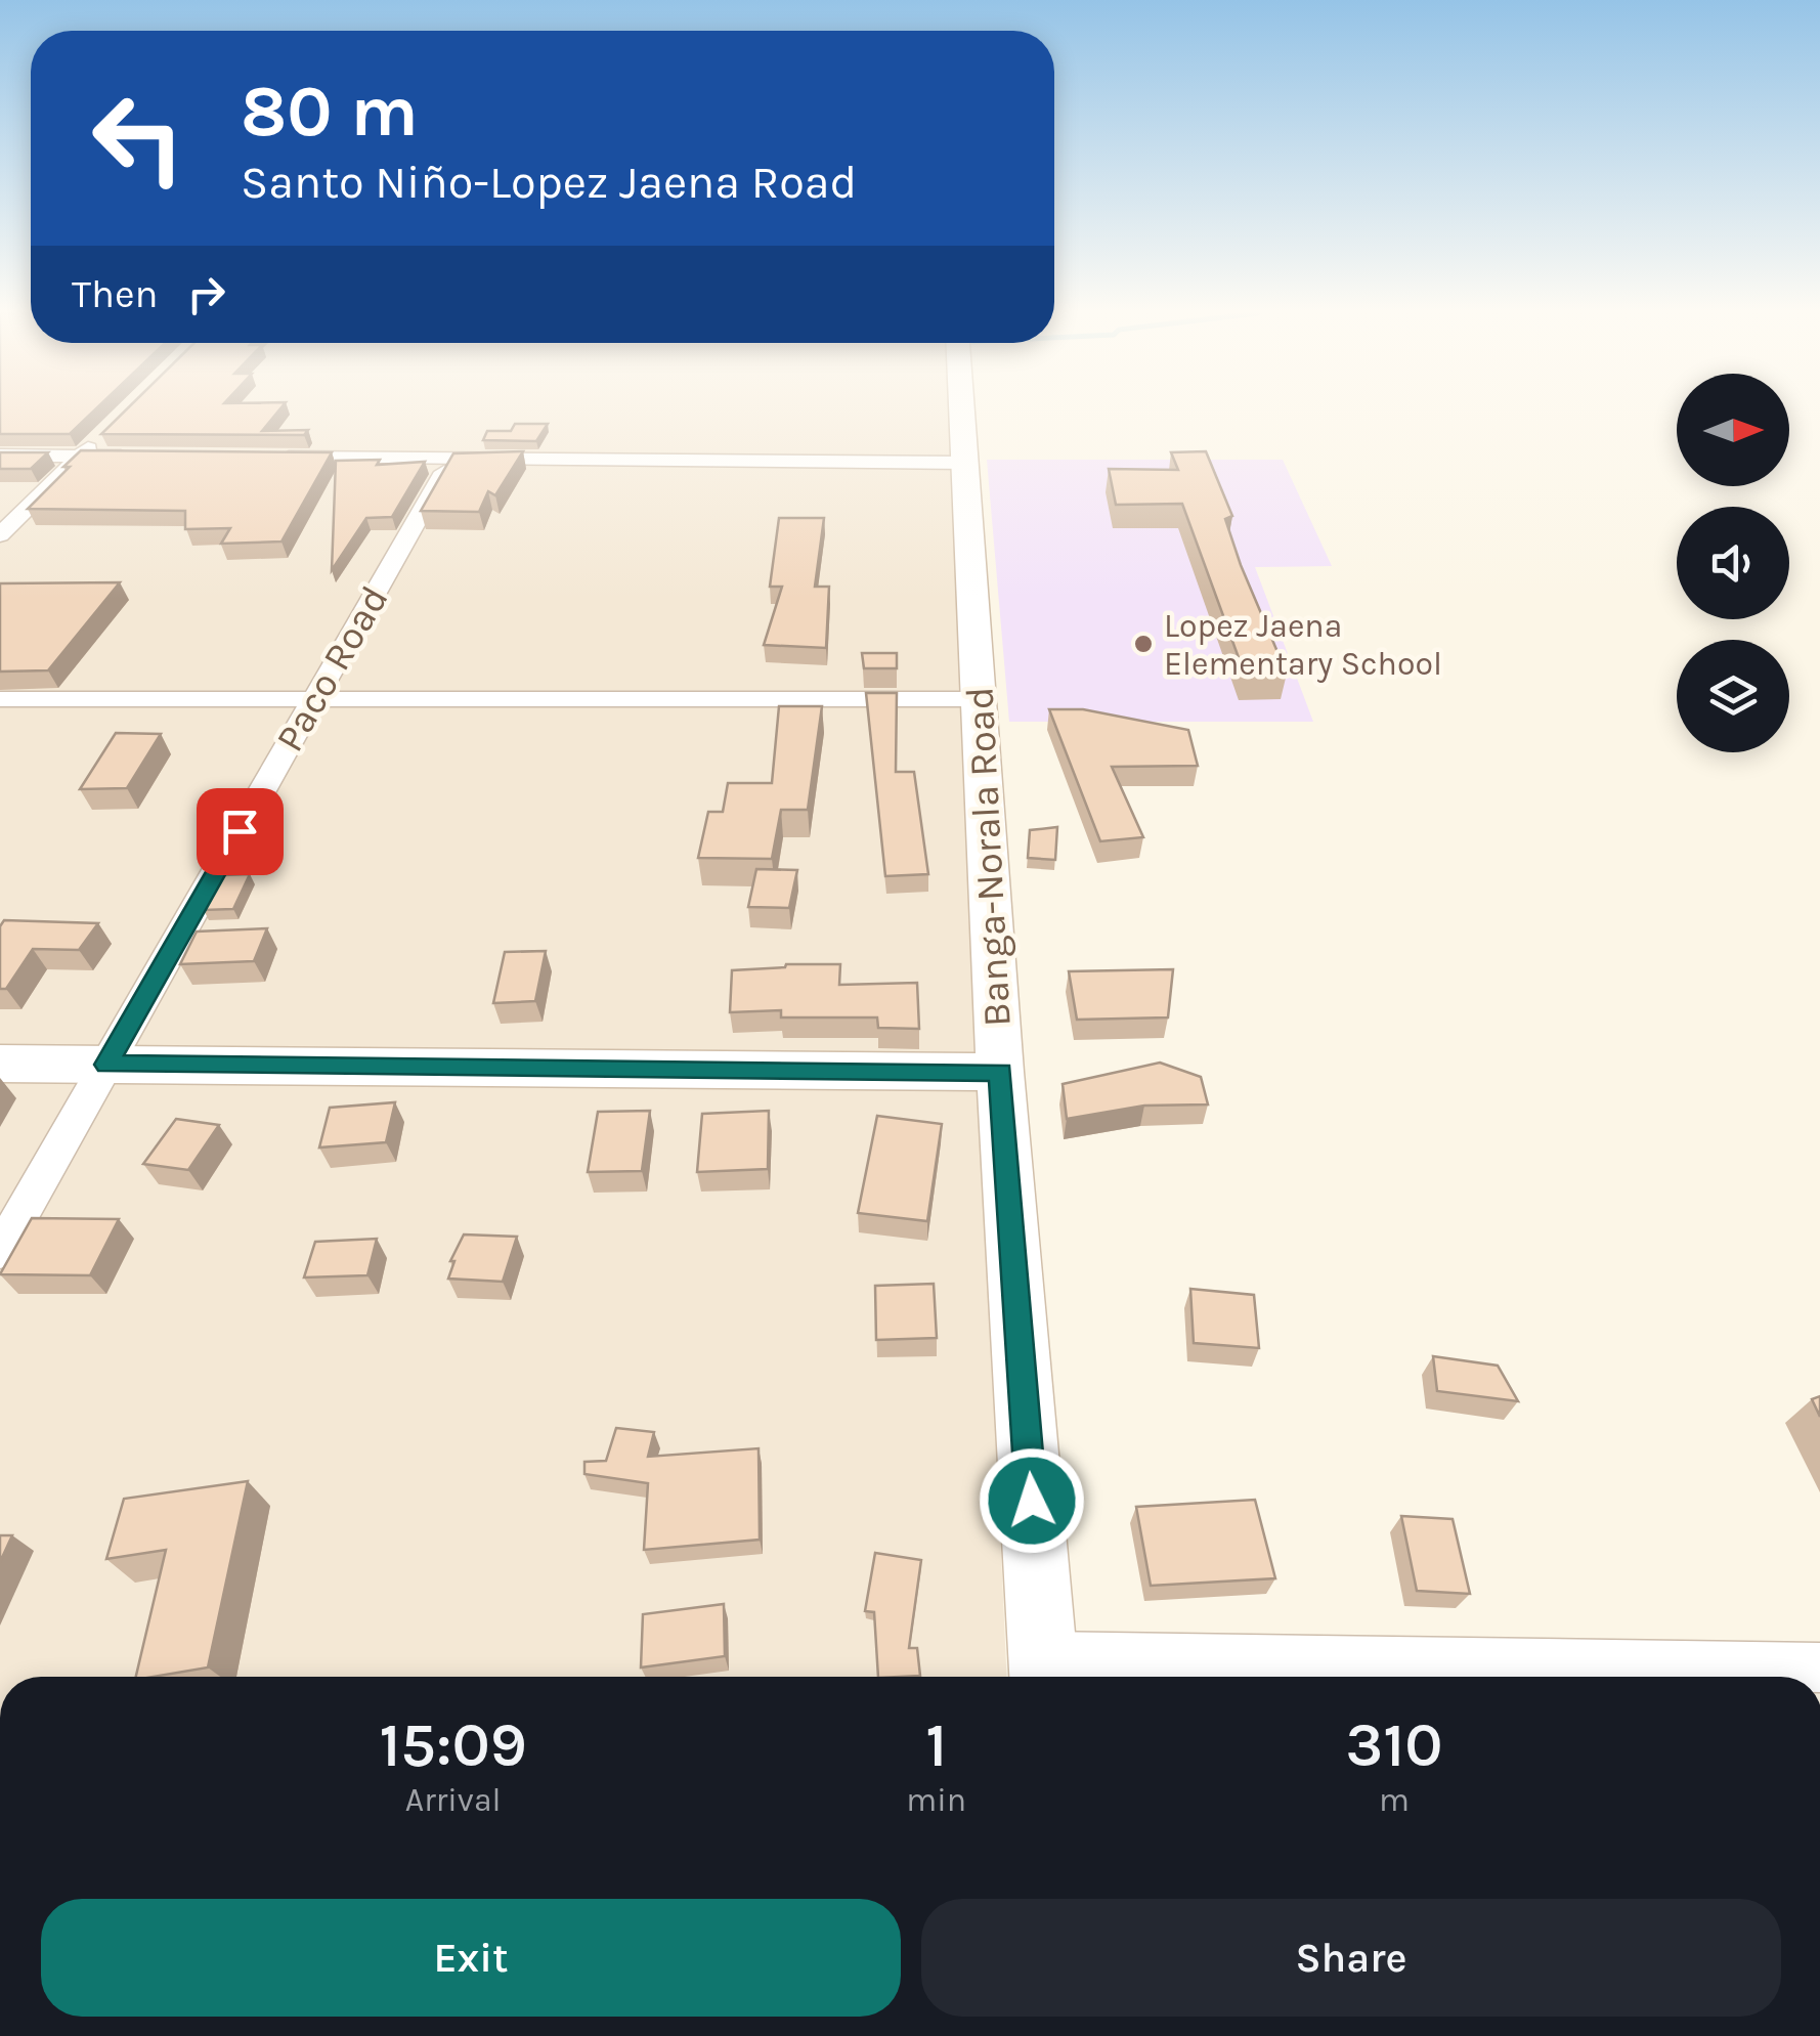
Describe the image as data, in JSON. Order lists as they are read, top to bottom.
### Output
{
  "streets": {
    "main road": ["Banga-Norala Road"],
    "street": ["Paco Road"]
  },
  "places": ["Lopez Jaena Elementary School"],
  "north": "right",
  "page": {
    "turn": ["80 m", "Santo Niño-Lopez Jaena Road"],
    "then": "Then",
    "eta": [
      "15:09",
      "Arrival",
      "1",
      "min",
      "310",
      "m"
    ],
    "buttons": ["Exit", "Share"]
  }
}
